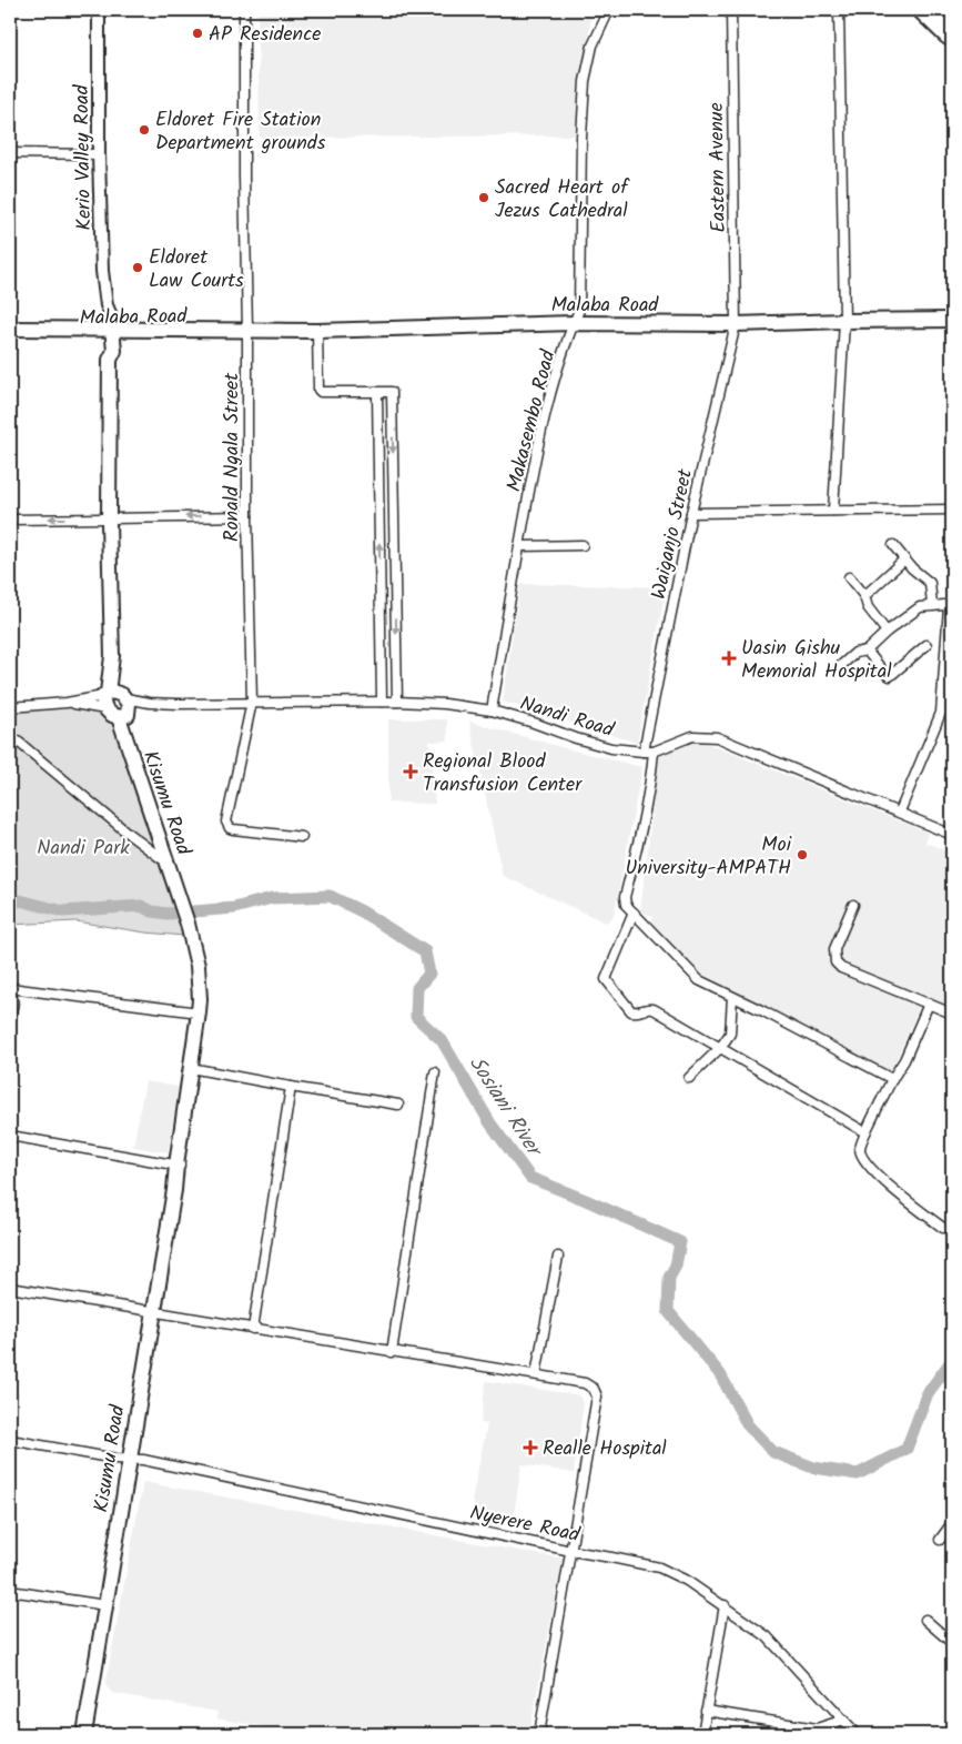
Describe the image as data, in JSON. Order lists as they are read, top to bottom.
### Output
{
  "streets": {
    "highway": ["Malaba Road", "Kisumu Road"],
    "main road": ["Kerio Valley Road"],
    "street": [
      "Eastern Avenue",
      "Makasembo Road",
      "Ronald Ngala Street",
      "Waiganjo Street",
      "Nandi Road",
      "Nyerere Road"
    ]
  },
  "crossings": [
    ["Kerio Valley Road", "Malaba Road"],
    ["Eastern Avenue", "Malaba Road"],
    ["Eastern Avenue", "Waiganjo Street"],
    ["Malaba Road", "Makasembo Road"],
    ["Malaba Road", "Ronald Ngala Street"],
    ["Malaba Road", "Waiganjo Street"],
    ["Makasembo Road", "Nandi Road"],
    ["Ronald Ngala Street", "Nandi Road"],
    ["Waiganjo Street", "Nandi Road"],
    ["Nandi Road", "Kisumu Road"],
    ["Kisumu Road", "Nyerere Road"]
  ],
  "water": ["Sosiani River"],
  "parks": ["Nandi Park"],
  "places": {
    "other": [
      "AP Residence",
      "Eldoret Fire Station Department grounds",
      "Sacred Heart of Jezus Cathedral",
      "Eldoret Law Courts",
      "Moi University-AMPATH"
    ],
    "health": ["Uasin Gishu Memorial Hospital", "Regional Blood Transfusion Center", "Realle Hospital"]
  }
}
